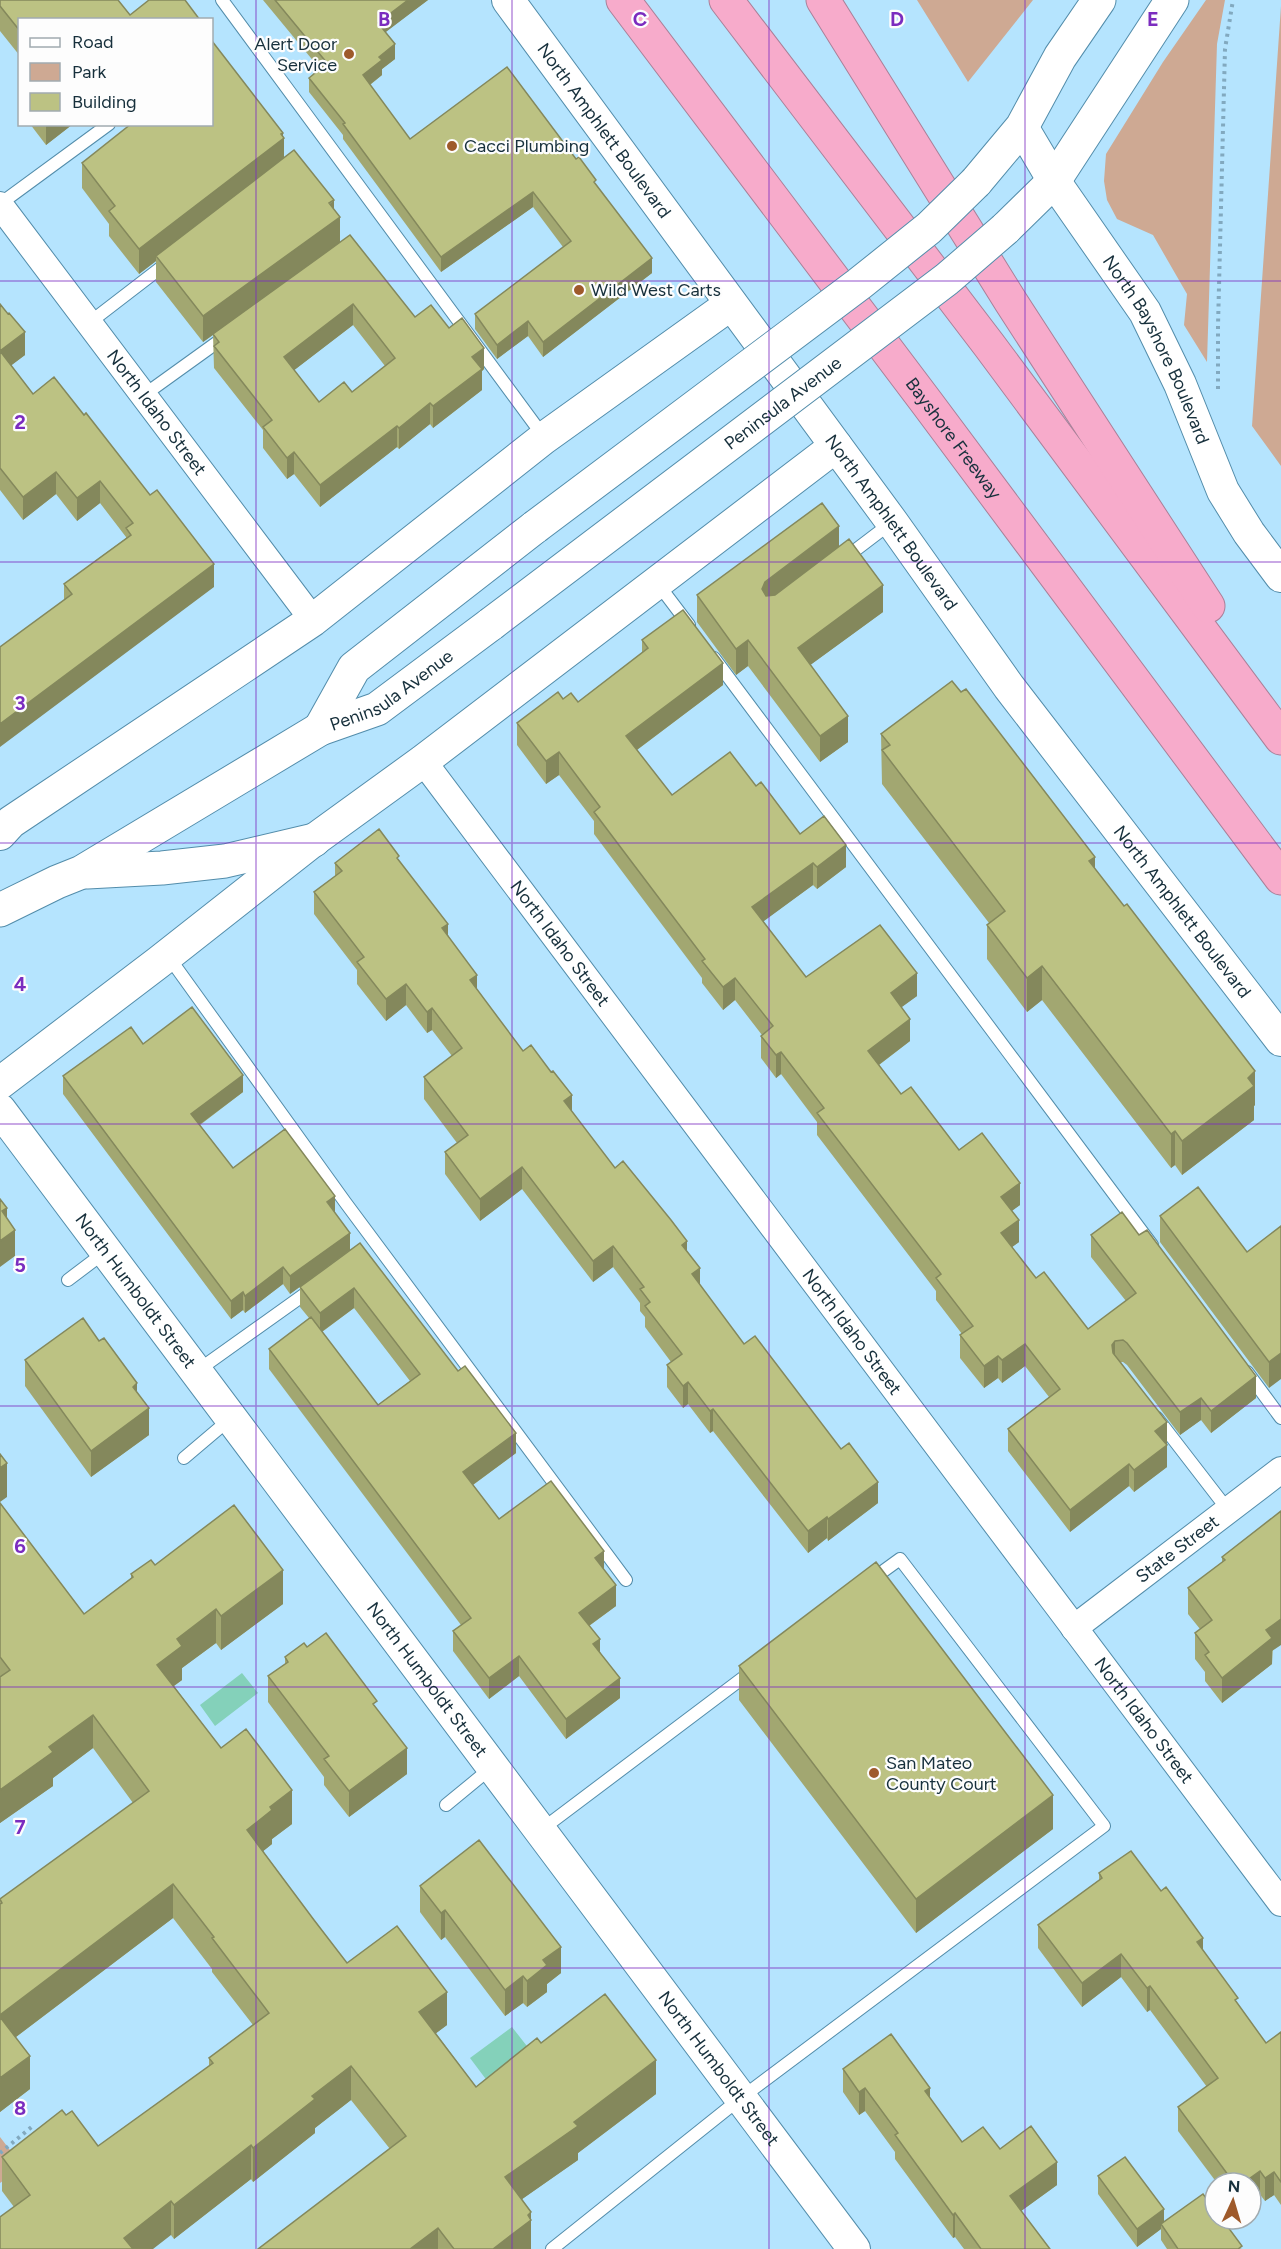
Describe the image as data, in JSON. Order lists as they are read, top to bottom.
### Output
{
  "streets": {
    "highway": ["Bayshore Freeway"],
    "main road": ["Peninsula Avenue"],
    "street": [
      "North Amphlett Boulevard",
      "North Bayshore Boulevard",
      "North Idaho Street",
      "North Humboldt Street",
      "State Street"
    ]
  },
  "crossings": [
    ["North Bayshore Boulevard", "Peninsula Avenue"],
    ["North Idaho Street", "State Street"]
  ],
  "places": [
    "Alert Door Service",
    "Cacci Plumbing",
    "Wild West Carts",
    "San Mateo County Court"
  ],
  "legend": ["Road", "Park", "Building"],
  "north": "top",
  "grid": {
    "columns": [
      "B",
      "C",
      "D",
      "E"
    ],
    "rows": [
      "2",
      "3",
      "4",
      "5",
      "6",
      "7",
      "8"
    ]
  }
}
